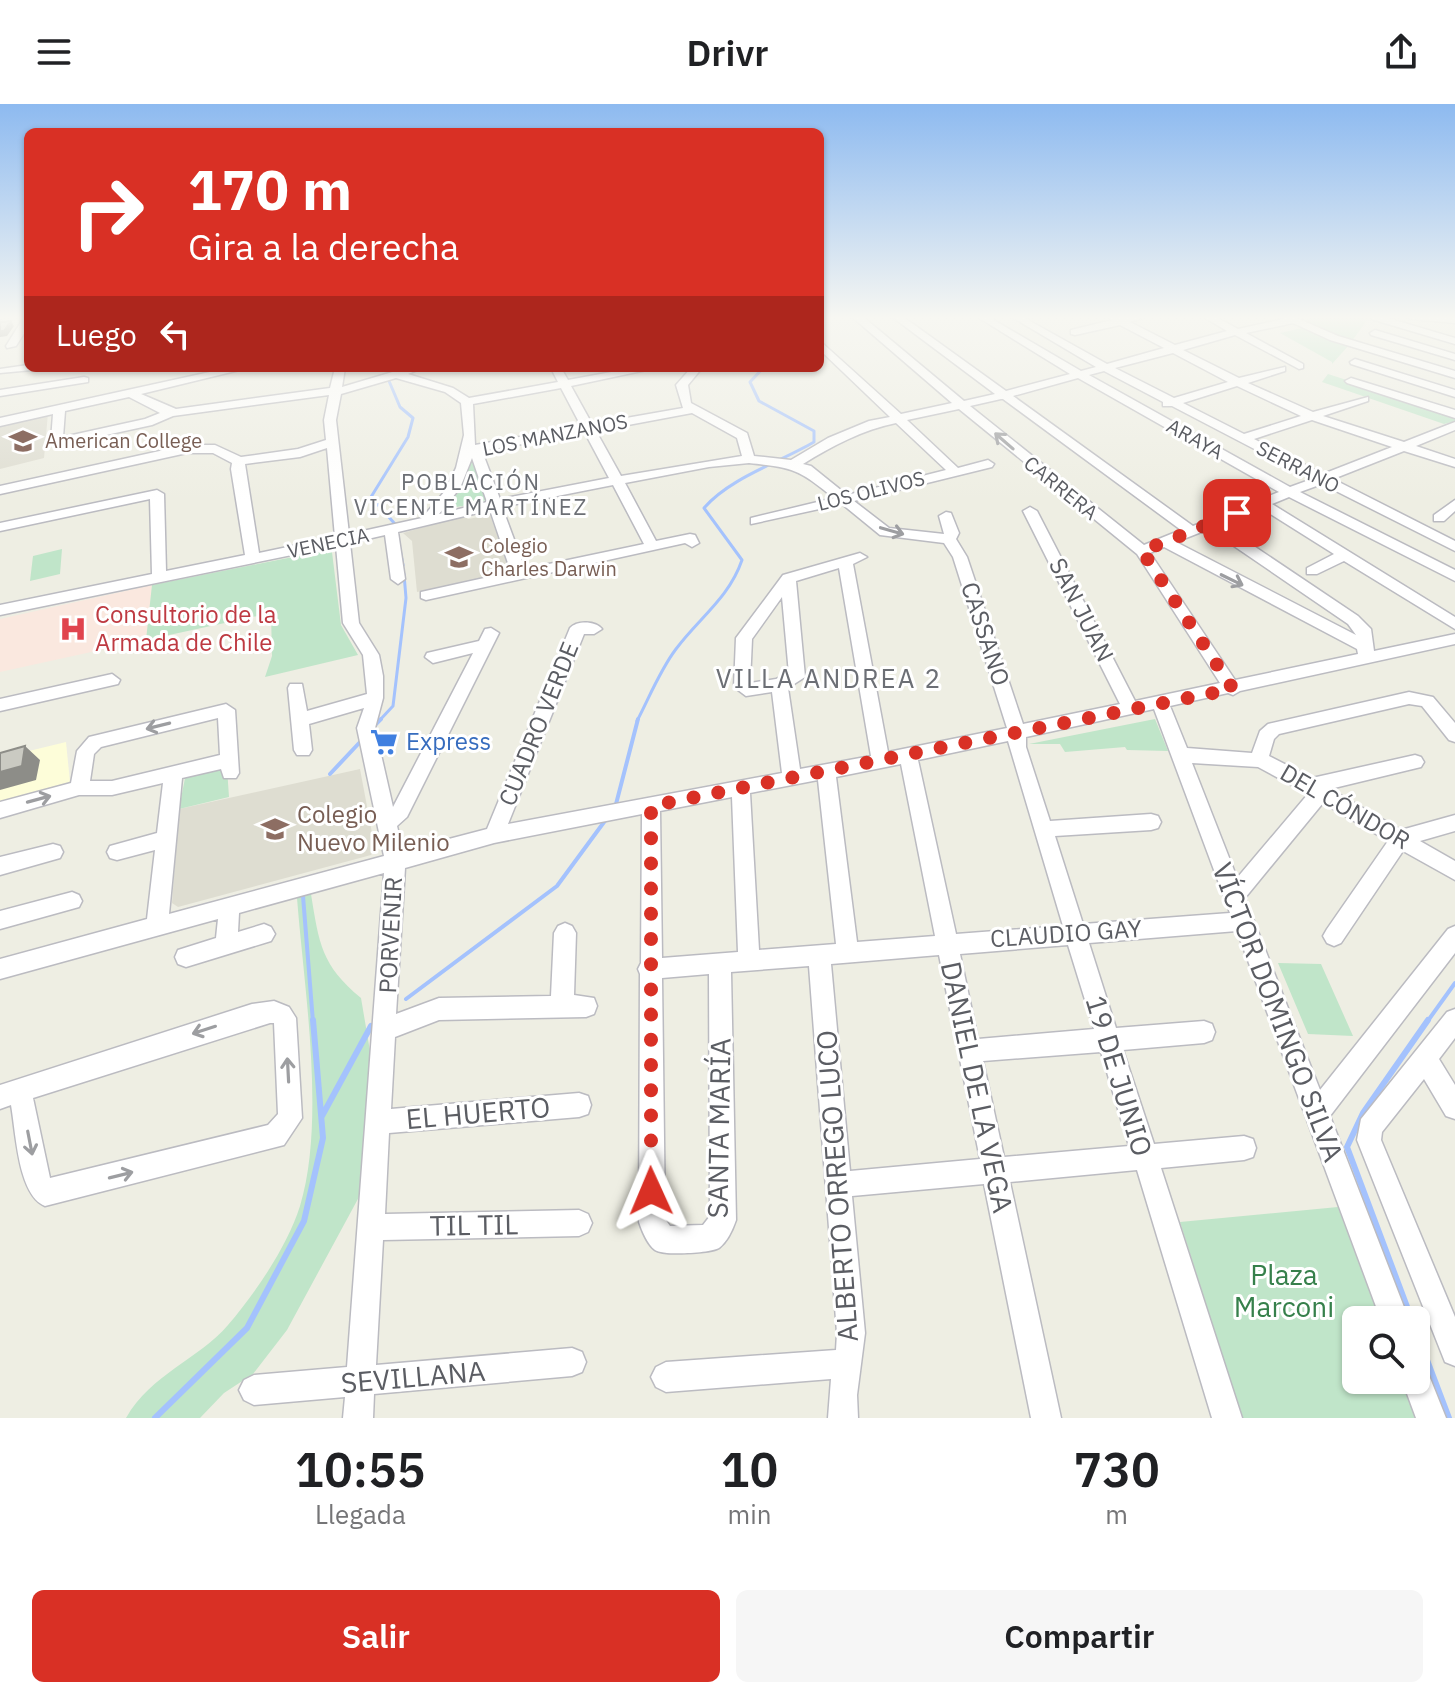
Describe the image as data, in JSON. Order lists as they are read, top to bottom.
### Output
{
  "streets": {
    "street": [
      "LOS MANZANOS",
      "ARAYA",
      "SERRANO",
      "CARRERA",
      "LOS OLIVOS",
      "VENECIA",
      "SAN JUAN",
      "CASSANO",
      "CUADRO VERDE",
      "DEL CÓNDOR",
      "CLAUDIO GAY",
      "PORVENIR",
      "VÍCTOR DOMINGO SILVA",
      "19 DE JUNIO",
      "DANIEL DE LA VEGA",
      "EL HUERTO",
      "SANTA MARÍA",
      "ALBERTO ORREGO LUCO",
      "TIL TIL",
      "SEVILLANA"
    ]
  },
  "crossings": [
    ["LOS OLIVOS", "VENECIA"],
    ["VENECIA", "CASSANO"],
    ["VENECIA", "PORVENIR"],
    ["CASSANO", "19 DE JUNIO"],
    ["DEL CÓNDOR", "VÍCTOR DOMINGO SILVA"],
    ["CLAUDIO GAY", "VÍCTOR DOMINGO SILVA"],
    ["CLAUDIO GAY", "19 DE JUNIO"],
    ["CLAUDIO GAY", "DANIEL DE LA VEGA"],
    ["CLAUDIO GAY", "SANTA MARÍA"],
    ["CLAUDIO GAY", "ALBERTO ORREGO LUCO"],
    ["PORVENIR", "EL HUERTO"],
    ["PORVENIR", "TIL TIL"],
    ["PORVENIR", "SEVILLANA"]
  ],
  "districts": ["POBLACIÓN VICENTE MARTÍNEZ", "VILLA ANDREA 2"],
  "parks": ["Plaza Marconi"],
  "places": {
    "school or university": ["American College", "Colegio Charles Darwin", "Colegio Nuevo Milenio"],
    "hospital": ["Consultorio de la Armada de Chile"],
    "supermarket": ["Express"]
  },
  "page": {
    "header": "Drivr",
    "turn": ["170 m", "Gira a la derecha"],
    "then": "Luego",
    "eta": [
      "10:55",
      "Llegada",
      "10",
      "min",
      "730",
      "m"
    ],
    "buttons": ["Salir", "Compartir"]
  }
}
